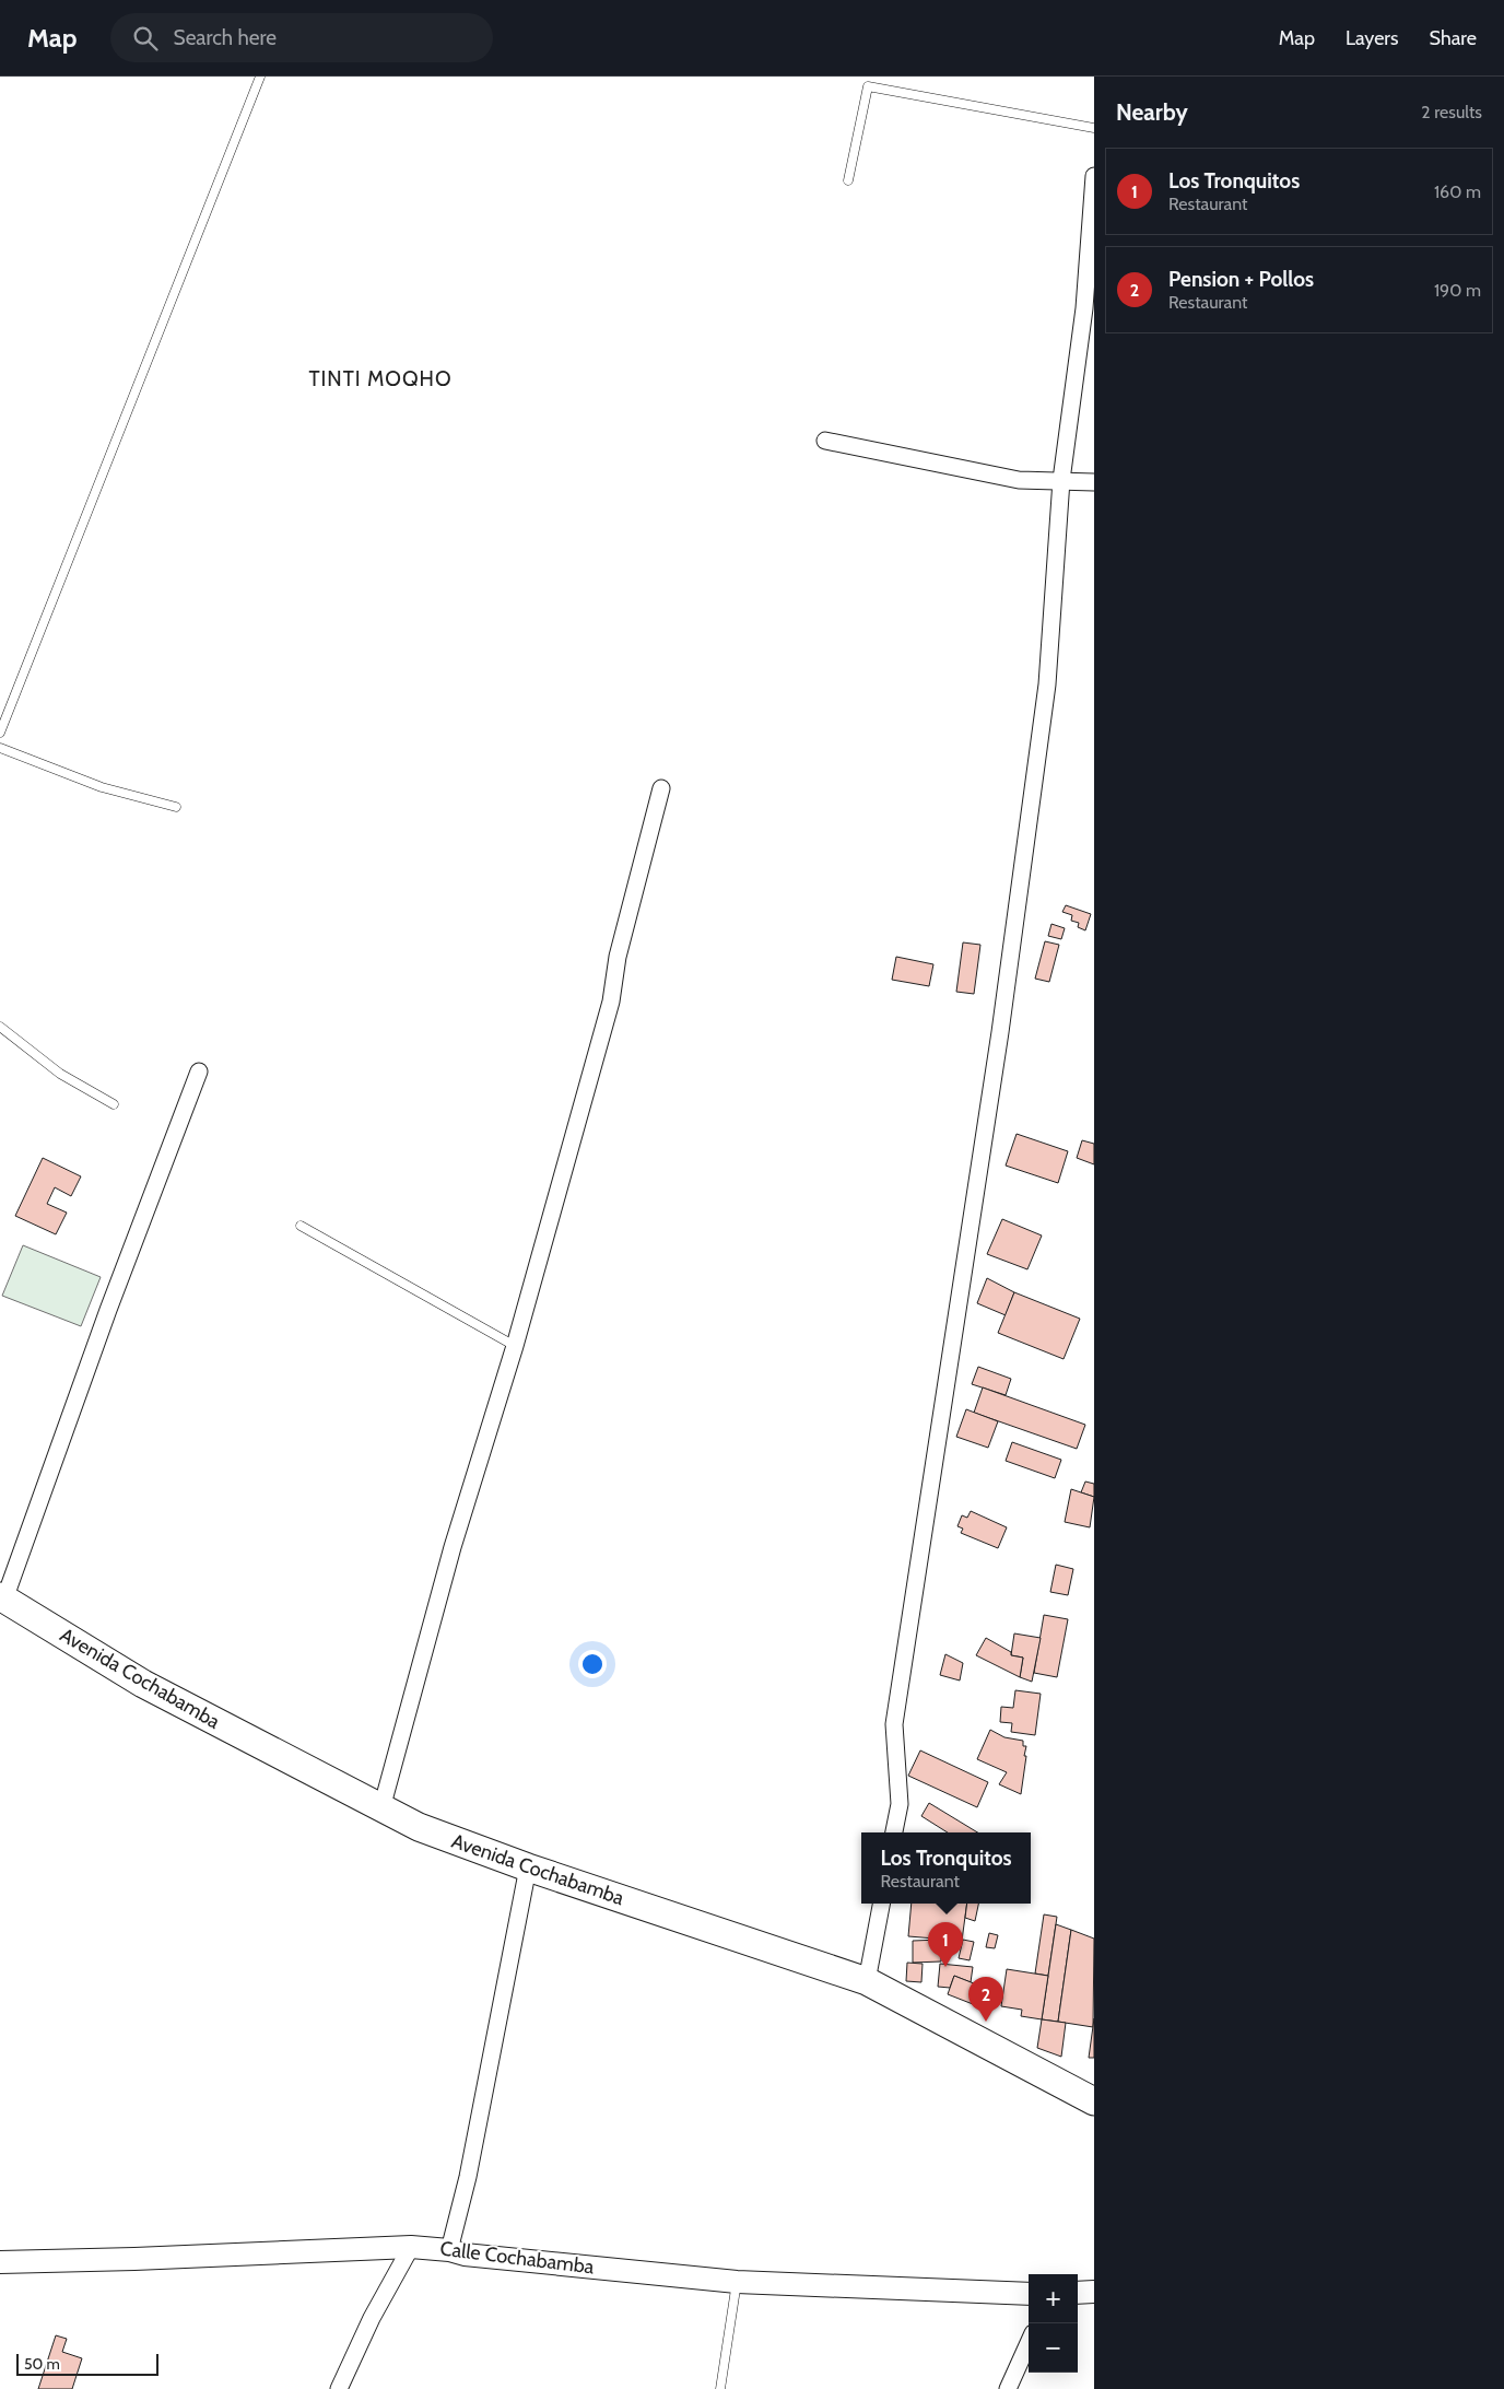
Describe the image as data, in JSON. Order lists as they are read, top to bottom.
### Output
{
  "streets": {
    "main road": ["Avenida Cochabamba"],
    "street": ["Calle Cochabamba"]
  },
  "districts": ["TINTI MOQHO"],
  "scale_bar": "50 m",
  "page": {
    "header": "Map",
    "search": "Search here",
    "nav": ["Map", "Layers", "Share"],
    "heading": ["Nearby", "2 results"],
    "list": [
      {
        "mark": "1",
        "name": "Los Tronquitos",
        "note": "Restaurant",
        "value": "160 m"
      },
      {
        "mark": "2",
        "name": "Pension + Pollos",
        "note": "Restaurant",
        "value": "190 m"
      }
    ],
    "popup": ["Los Tronquitos", "Restaurant"],
    "pins": ["1", "2"],
    "map_buttons": ["+", "−"],
    "scale": "50 m"
  }
}
